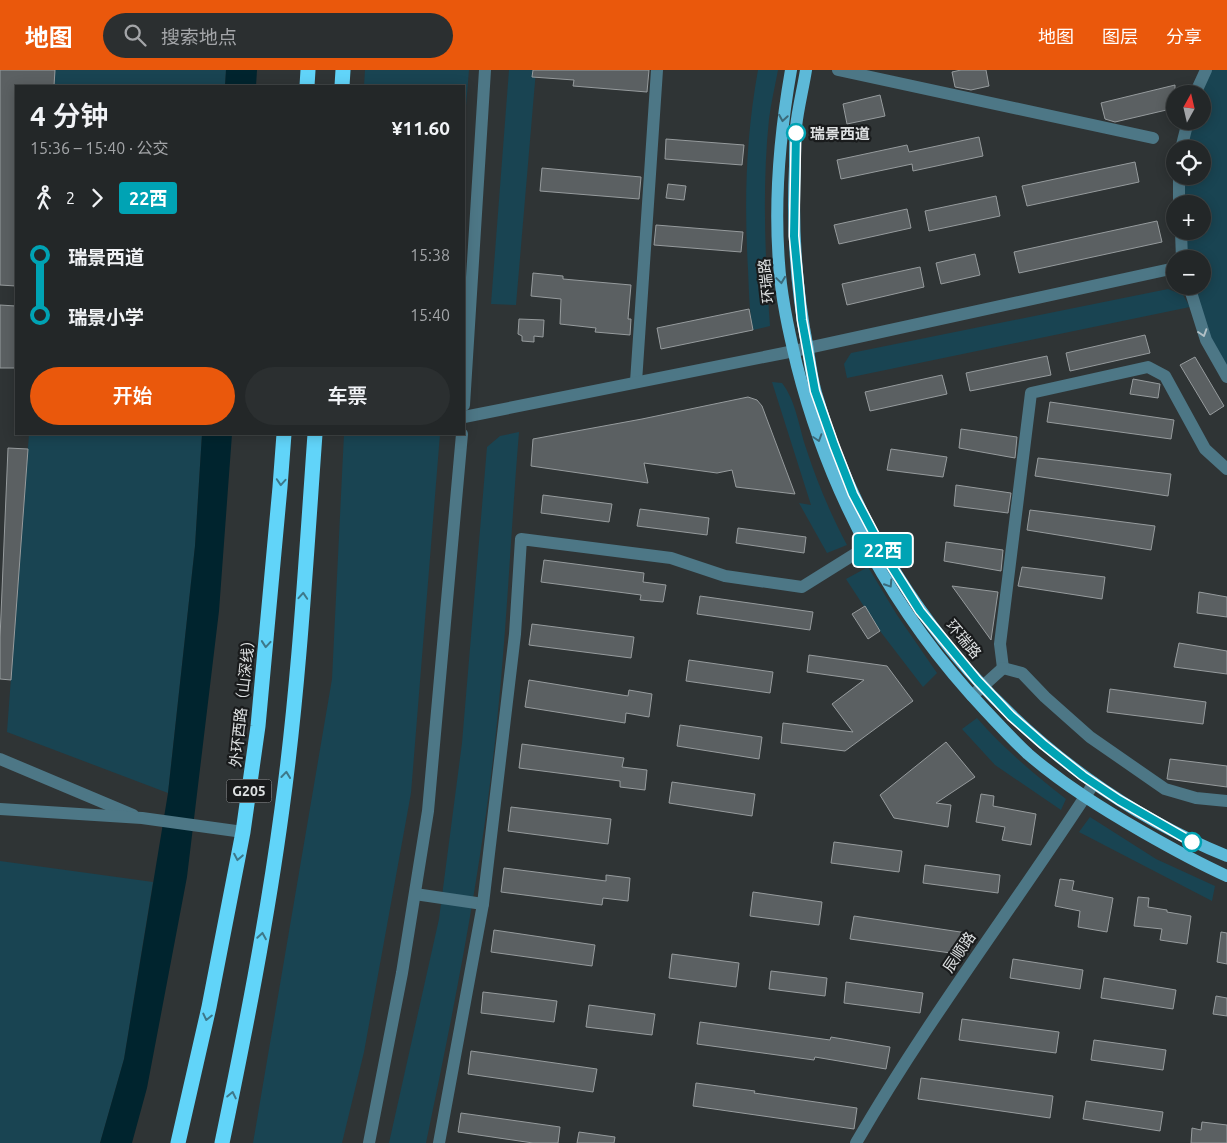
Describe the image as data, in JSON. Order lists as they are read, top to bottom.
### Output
{
  "streets": {
    "highway": ["外环西路（山深线）", "G205"],
    "main road": ["环瑞路"],
    "street": ["辰顺路"]
  },
  "crossings": [
    ["环瑞路", "辰顺路"]
  ],
  "places": ["瑞景西道"],
  "lines": ["bus line 22西"],
  "north": "top",
  "page": {
    "header": "地图",
    "search": "搜索地点",
    "nav": ["地图", "图层", "分享"],
    "on_map": "22西",
    "map_buttons": ["+", "−"],
    "heading": ["4 分钟", "15:36 – 15:40 · 公交", "¥11.60"],
    "legs": ["2", "22西"],
    "list": [
      {
        "name": "瑞景西道",
        "value": "15:38"
      },
      {
        "name": "瑞景小学",
        "value": "15:40"
      }
    ],
    "buttons": ["开始", "车票"]
  }
}
